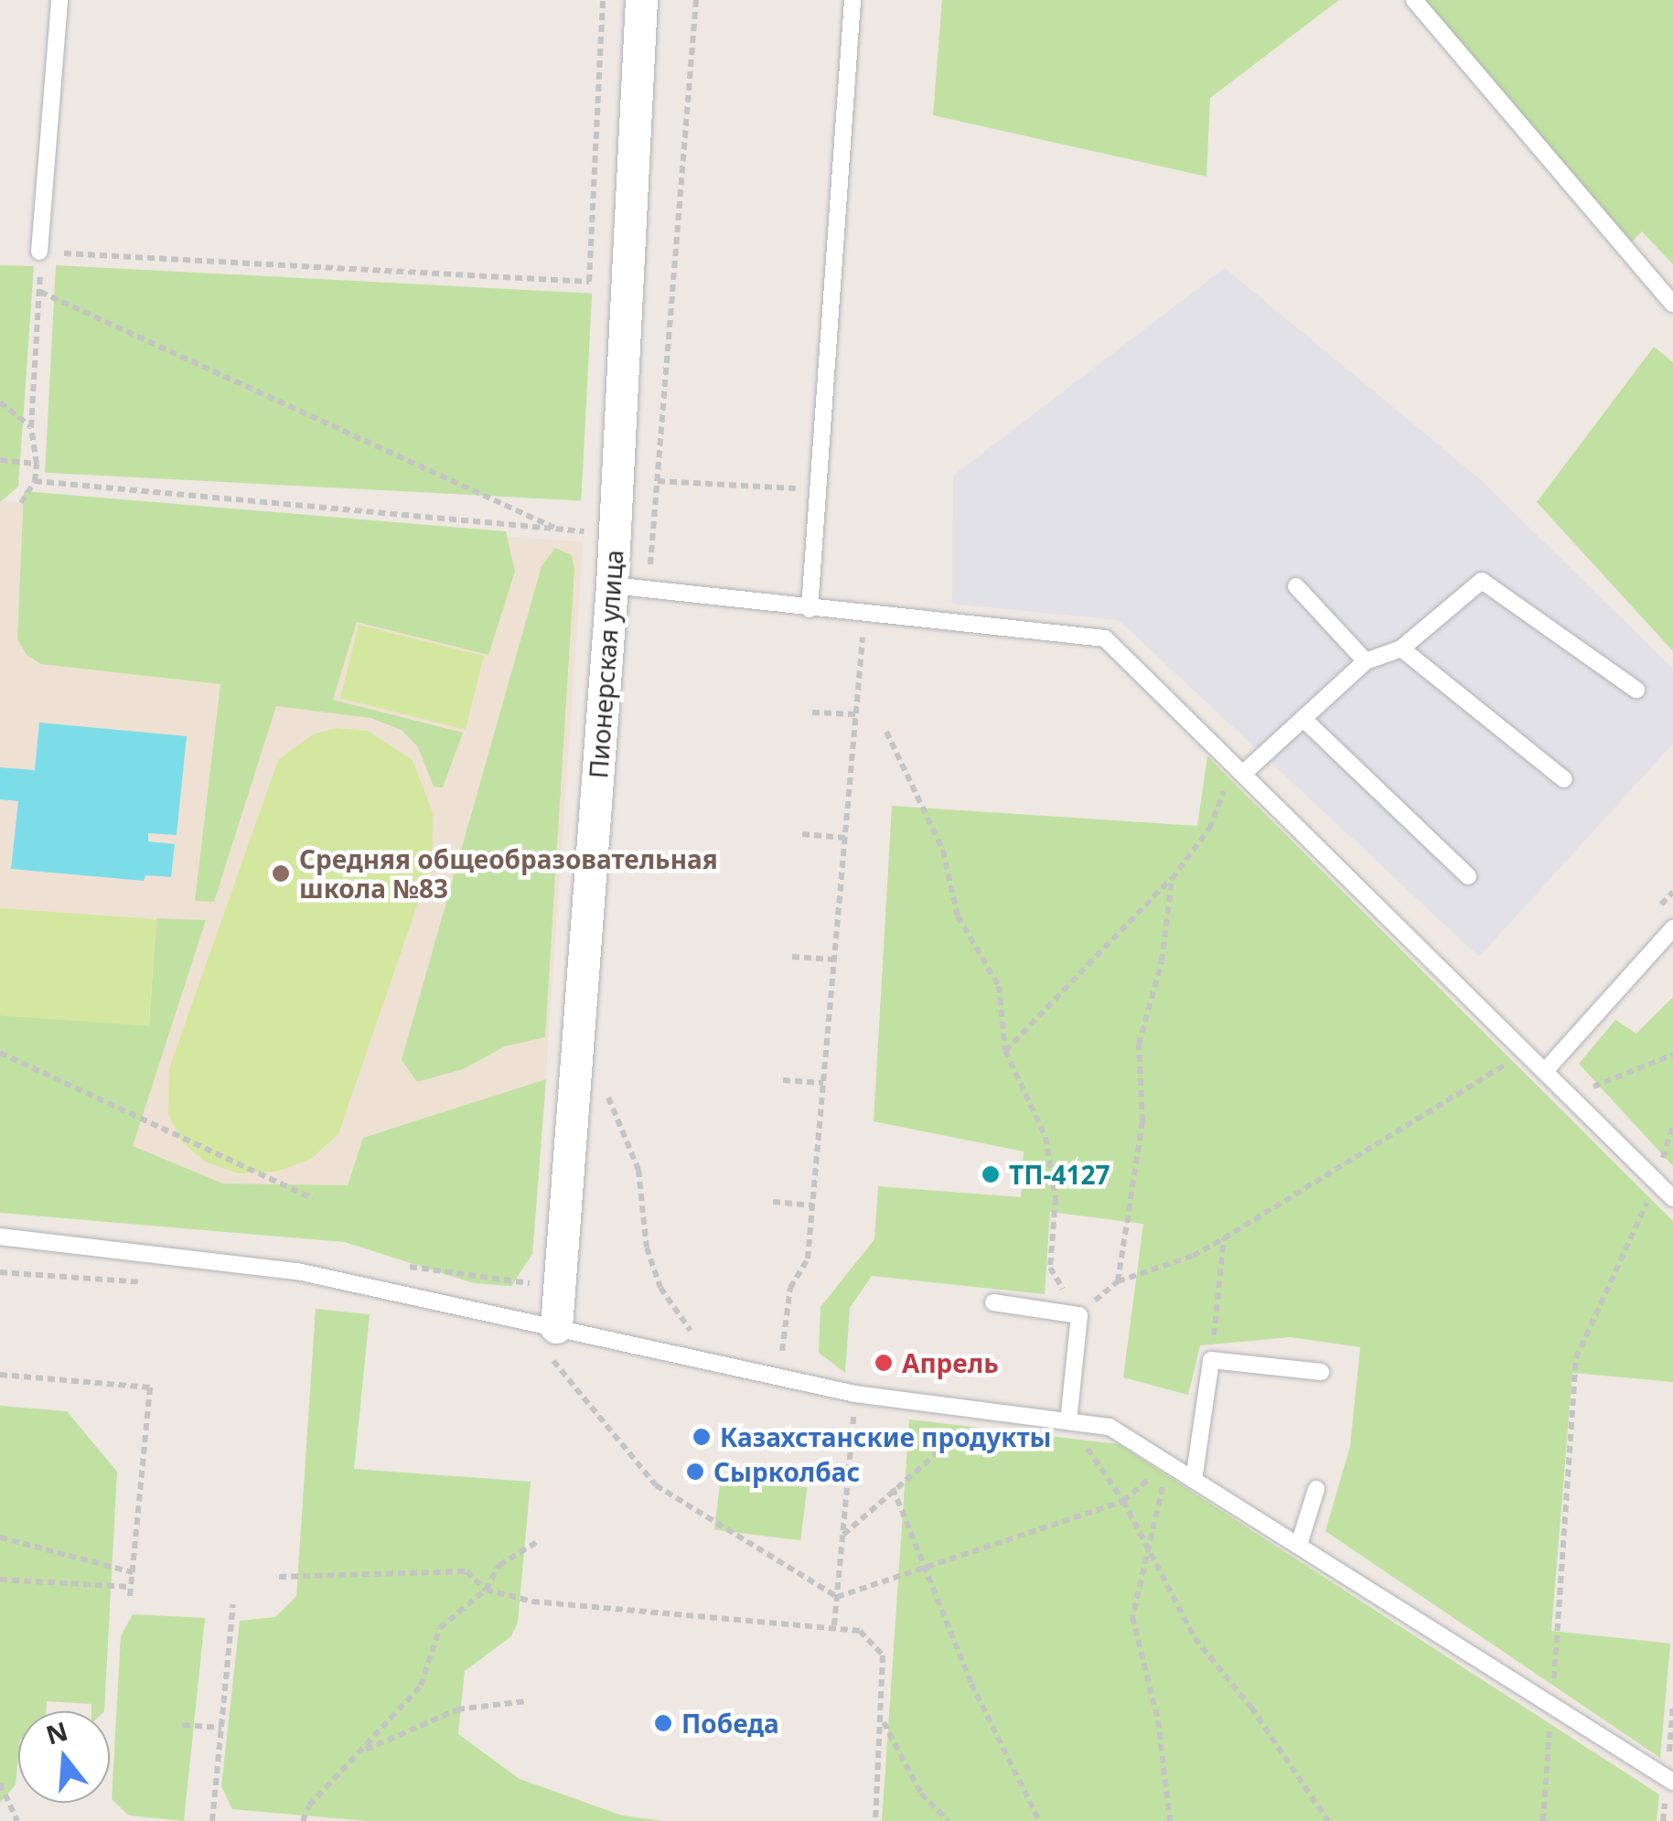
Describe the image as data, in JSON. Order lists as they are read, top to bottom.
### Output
{
  "streets": {
    "street": ["Пионерская улица"]
  },
  "places": [
    "Средняя общеобразовательная школа №83",
    "ТП-4127",
    "Апрель",
    "Казахстанские продукты",
    "Сырколбас",
    "Победа"
  ],
  "north": "top"
}
